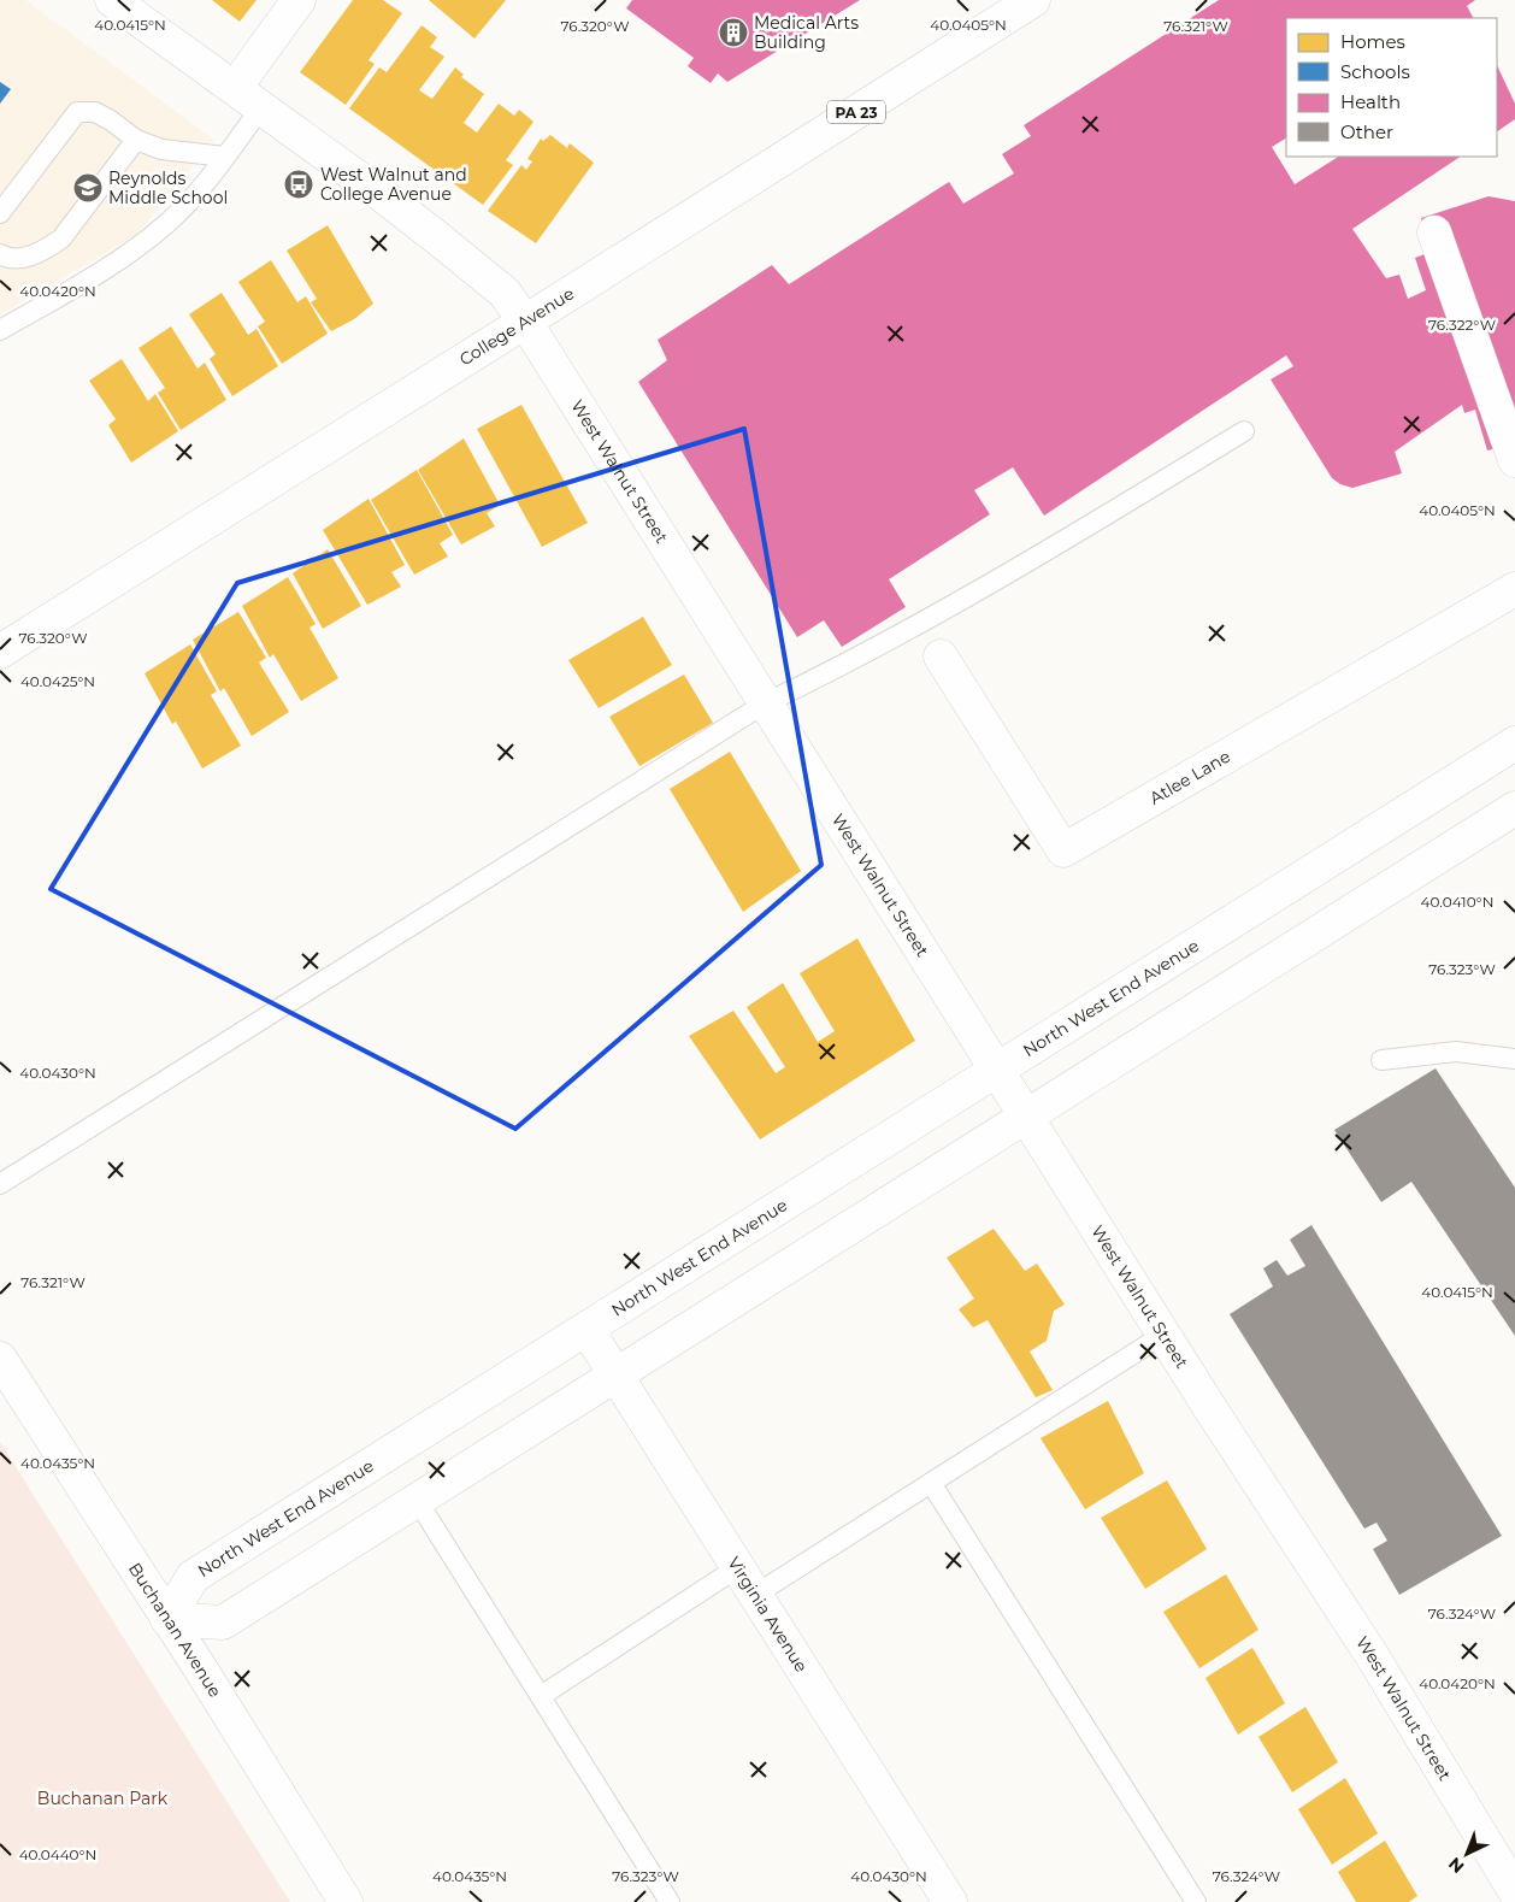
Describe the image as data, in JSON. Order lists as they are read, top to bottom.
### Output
{
  "streets": {
    "street": [
      "PA 23",
      "College Avenue",
      "West Walnut Street",
      "Atlee Lane",
      "North West End Avenue",
      "Virginia Avenue",
      "Buchanan Avenue"
    ]
  },
  "crossings": [
    ["College Avenue", "West Walnut Street"],
    ["West Walnut Street", "North West End Avenue"],
    ["North West End Avenue", "Virginia Avenue"],
    ["North West End Avenue", "Buchanan Avenue"]
  ],
  "parks": ["Buchanan Park"],
  "places": {
    "building": ["Medical Arts Building"],
    "bus stop": ["West Walnut and College Avenue"],
    "school or university": ["Reynolds Middle School"]
  },
  "legend": [
    "Homes",
    "Schools",
    "Health",
    "Other"
  ],
  "north": "bottom left",
  "coordinates": [
    "40.0415°N",
    "40.0405°N",
    "76.321°W",
    "76.320°W",
    "40.0420°N",
    "76.322°W",
    "40.0425°N",
    "40.0410°N",
    "76.323°W",
    "40.0430°N",
    "40.0435°N",
    "76.324°W",
    "40.0440°N"
  ]
}
